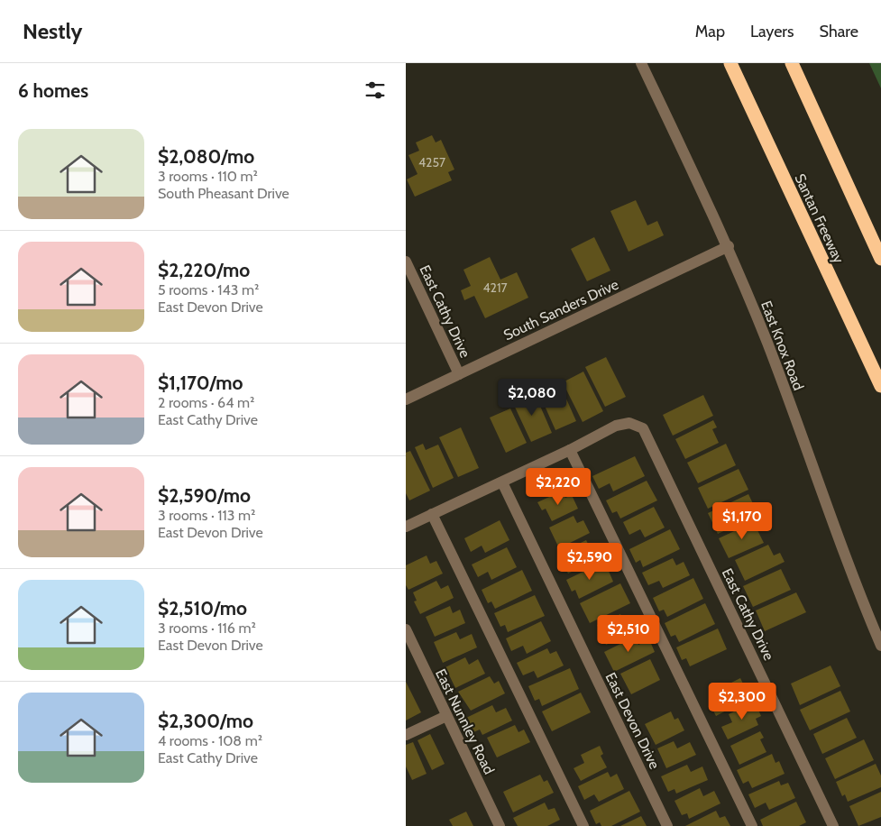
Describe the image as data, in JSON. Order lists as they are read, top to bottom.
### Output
{
  "streets": {
    "highway": ["Santan Freeway"],
    "street": [
      "South Sanders Drive",
      "East Cathy Drive",
      "East Knox Road",
      "East Devon Drive",
      "East Nunnley Road"
    ]
  },
  "crossings": [
    ["South Sanders Drive", "East Cathy Drive"],
    ["South Sanders Drive", "East Knox Road"]
  ],
  "house_numbers": ["4257", "4217"],
  "page": {
    "header": "Nestly",
    "nav": ["Map", "Layers", "Share"],
    "heading": "6 homes",
    "list": [
      {
        "name": "$2,080/mo",
        "note": "3 rooms · 110 m² · South Pheasant Drive"
      },
      {
        "name": "$2,220/mo",
        "note": "5 rooms · 143 m² · East Devon Drive"
      },
      {
        "name": "$1,170/mo",
        "note": "2 rooms · 64 m² · East Cathy Drive"
      },
      {
        "name": "$2,590/mo",
        "note": "3 rooms · 113 m² · East Devon Drive"
      },
      {
        "name": "$2,510/mo",
        "note": "3 rooms · 116 m² · East Devon Drive"
      },
      {
        "name": "$2,300/mo",
        "note": "4 rooms · 108 m² · East Cathy Drive"
      }
    ],
    "price": [
      "$2,080",
      "$2,220",
      "$1,170",
      "$2,590",
      "$2,510",
      "$2,300"
    ]
  }
}
